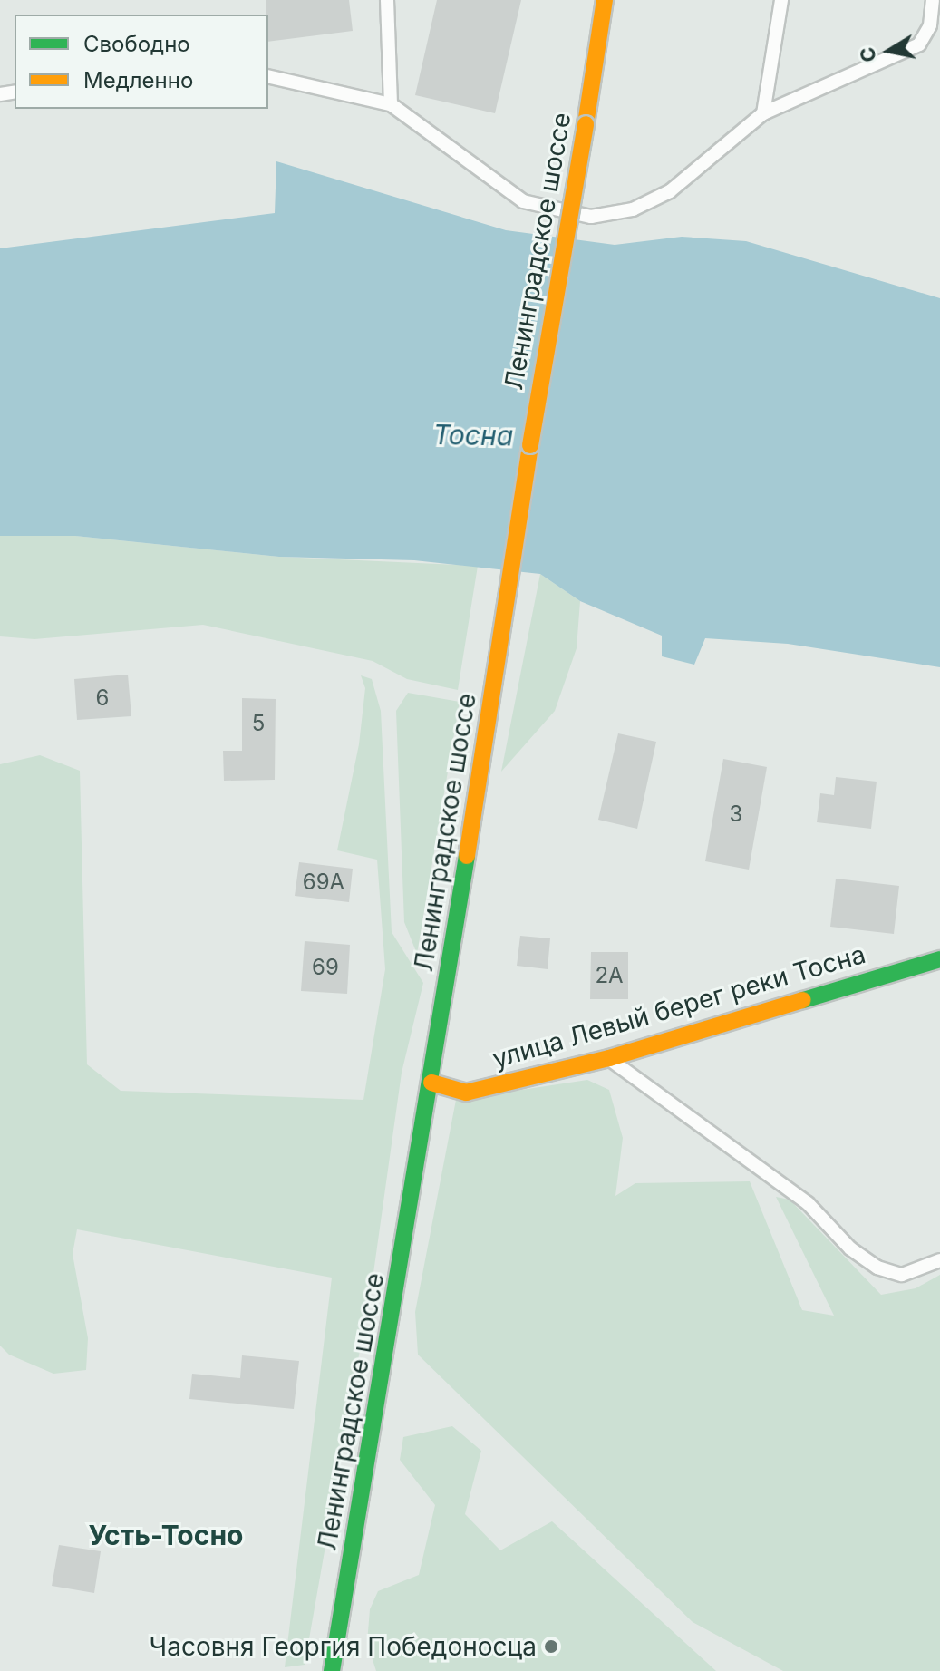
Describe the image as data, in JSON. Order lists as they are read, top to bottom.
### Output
{
  "streets": {
    "main road": ["Ленинградское шоссе", "улица Левый берег реки Тосна"]
  },
  "crossings": [
    ["Ленинградское шоссе", "улица Левый берег реки Тосна"]
  ],
  "districts": ["Усть-Тосно"],
  "water": ["Тосна"],
  "places": ["Часовня Георгия Победоносца"],
  "house_numbers": [
    "6",
    "5",
    "3",
    "69А",
    "69",
    "2А"
  ],
  "legend": ["Свободно", "Медленно"],
  "north": "left"
}
